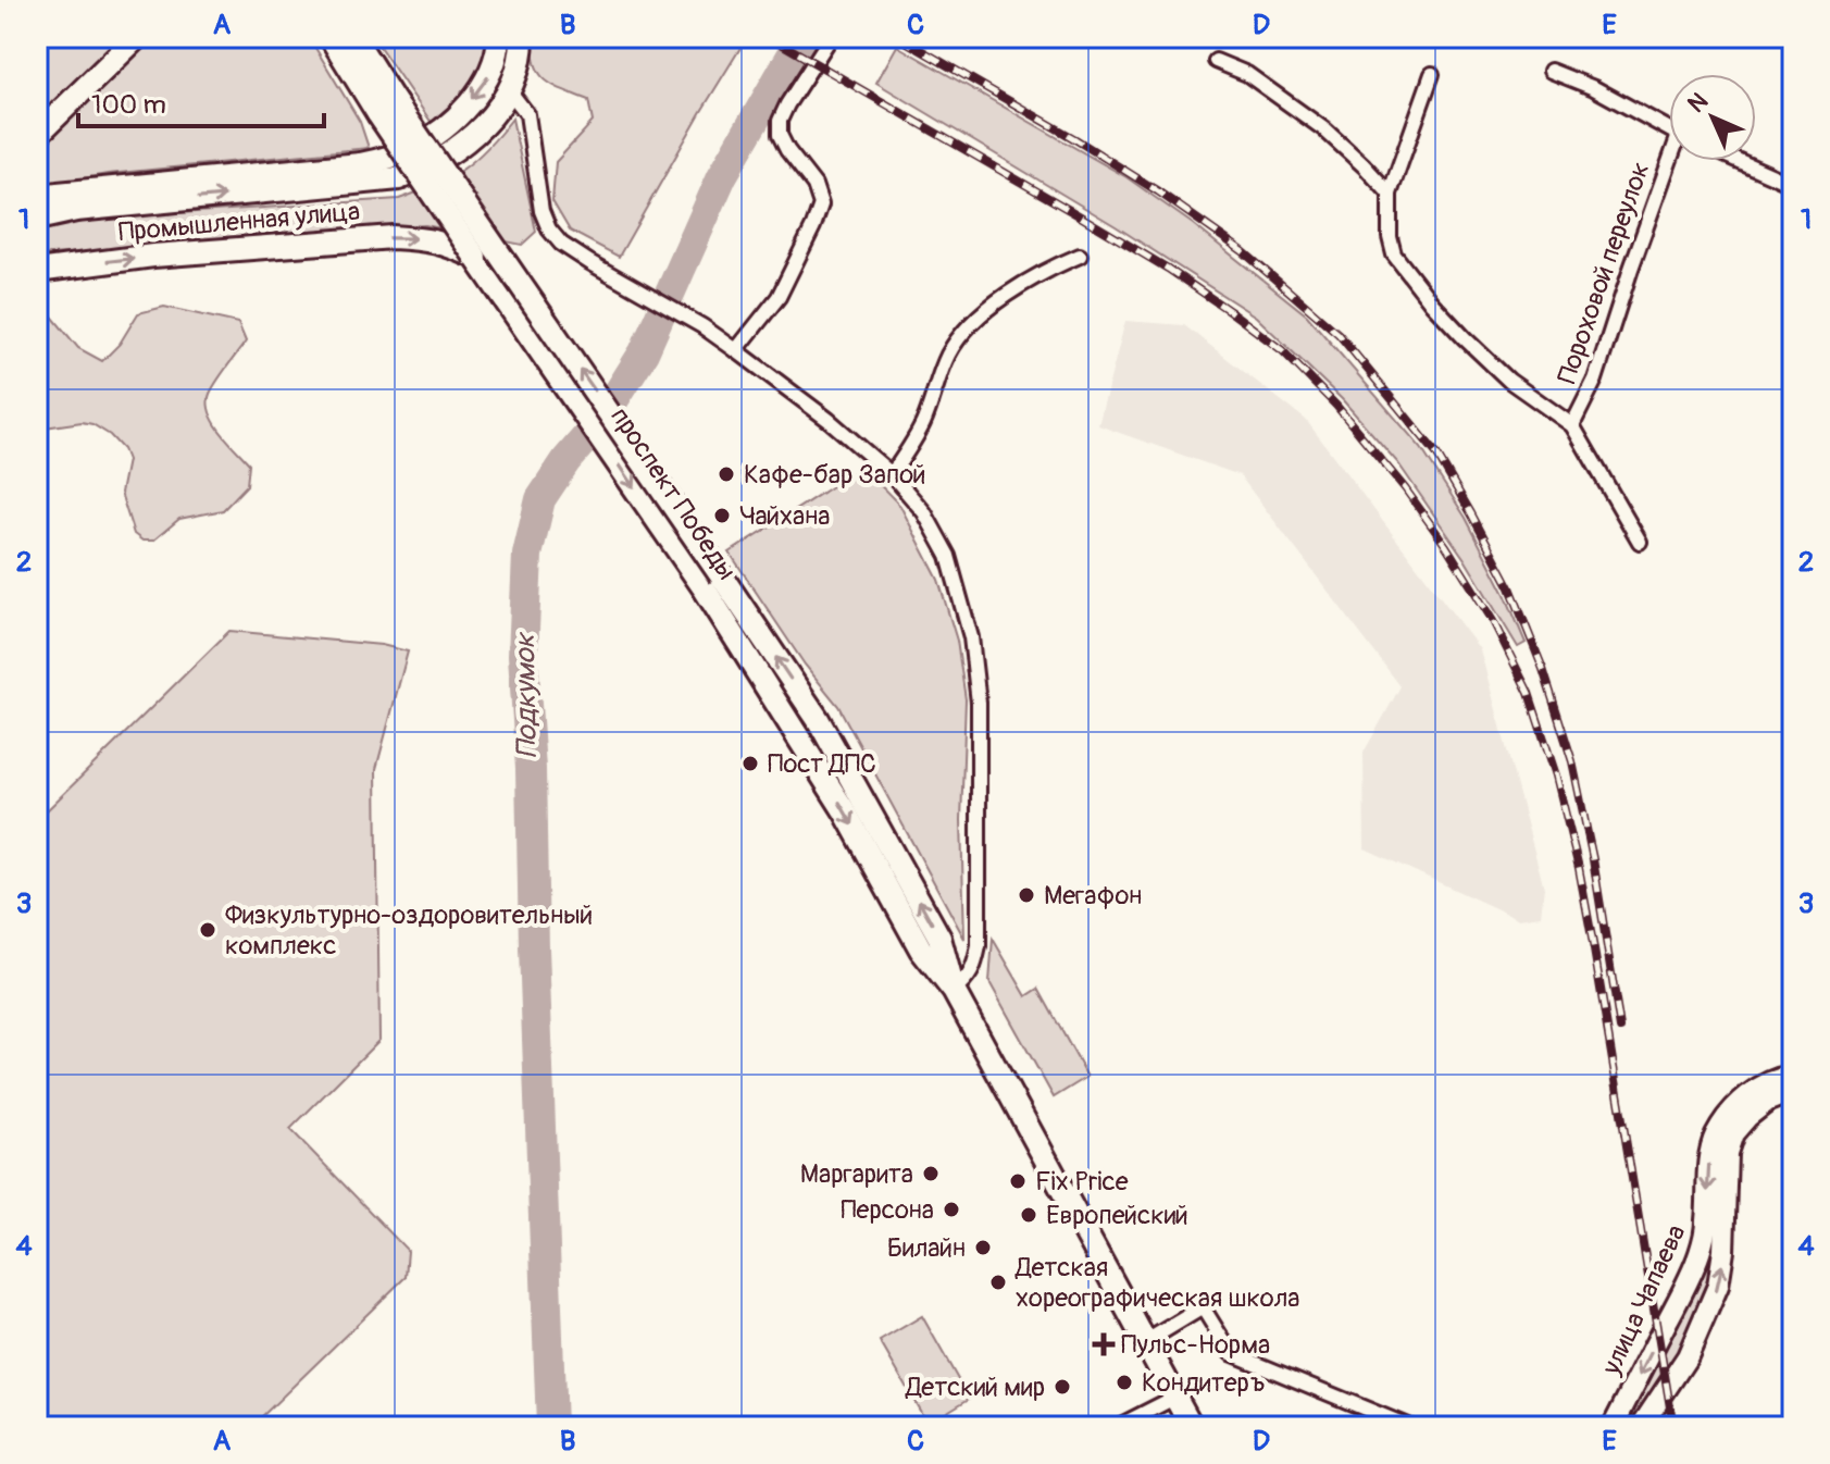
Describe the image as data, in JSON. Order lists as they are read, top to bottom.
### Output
{
  "streets": {
    "main road": ["Промышленная улица", "проспект Победы", "улица Чапаева"],
    "street": ["Пороховой переулок"]
  },
  "crossings": [
    ["Промышленная улица", "проспект Победы"]
  ],
  "water": ["Подкумок"],
  "places": {
    "other": [
      "Кафе-бар Запой",
      "Чайхана",
      "Пост ДПС",
      "Мегафон",
      "Физкультурно-оздоровительный комплекс",
      "Маргарита",
      "Fix Price",
      "Персона",
      "Европейский",
      "Билайн",
      "Детская хореографическая школа",
      "Кондитеръ",
      "Детский мир"
    ],
    "health": ["Пульс-Норма"]
  },
  "scale_bar": "100 m",
  "north": "top left",
  "grid": {
    "columns": [
      "A",
      "B",
      "C",
      "D",
      "E"
    ],
    "rows": [
      "1",
      "2",
      "3",
      "4"
    ]
  }
}
